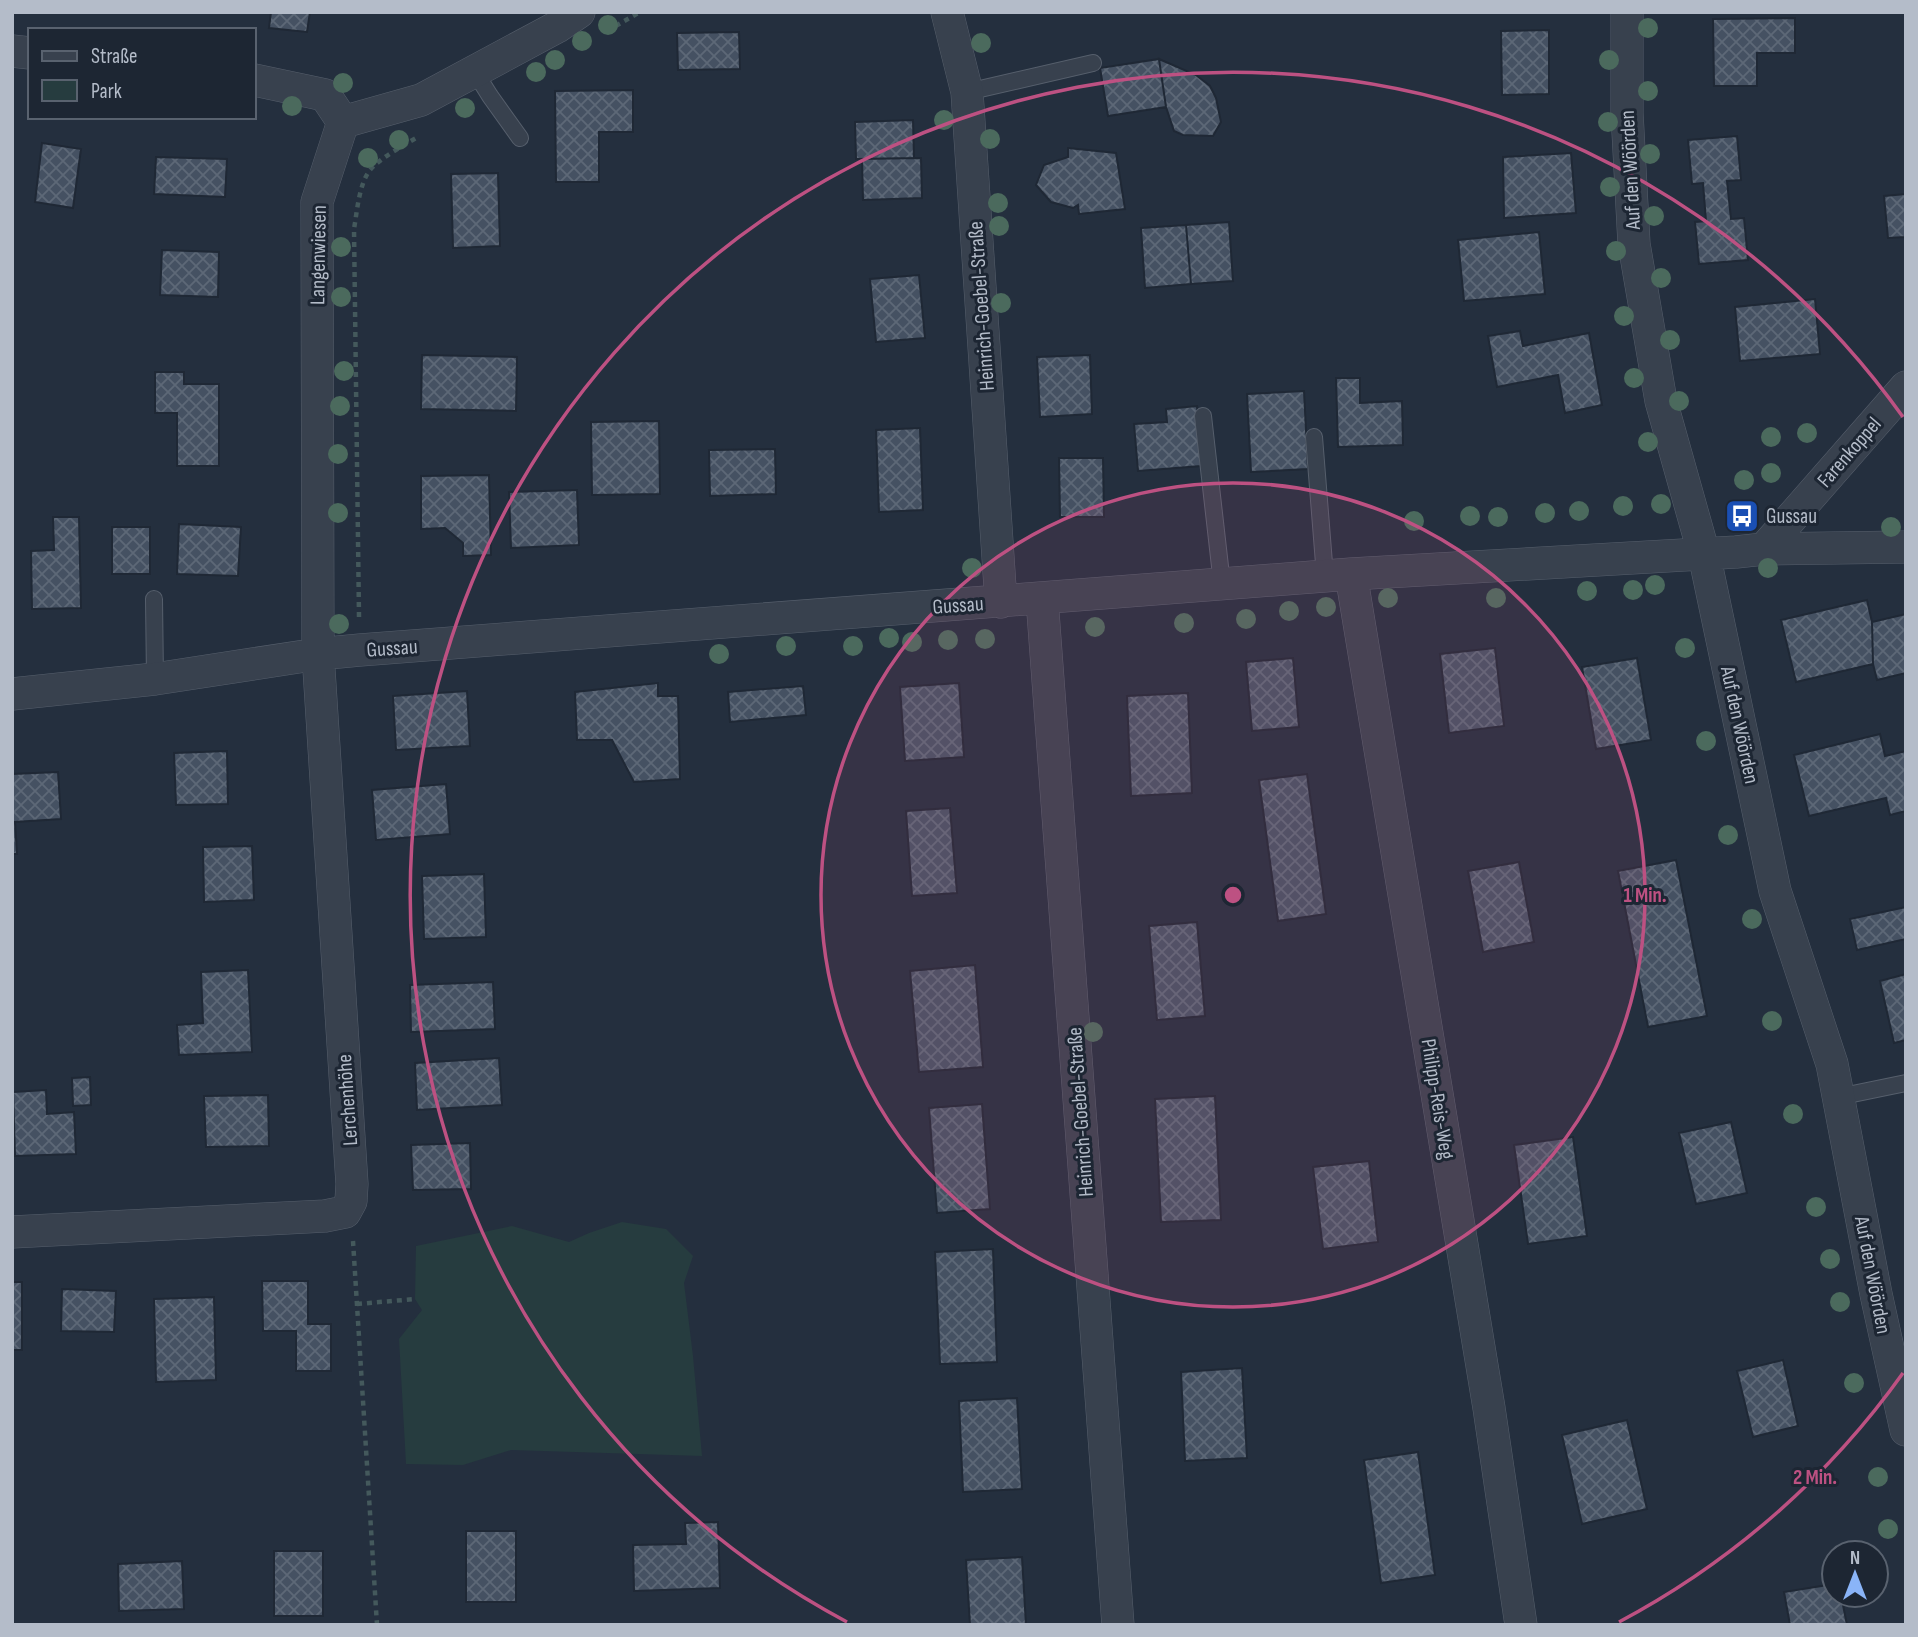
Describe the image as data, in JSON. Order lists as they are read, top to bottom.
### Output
{
  "streets": {
    "street": [
      "Auf den Wöörden",
      "Langenwiesen",
      "Heinrich-Goebel-Straße",
      "Farenkoppel",
      "Gussau",
      "Philipp-Reis-Weg",
      "Lerchenhöhe"
    ]
  },
  "crossings": [
    ["Auf den Wöörden", "Gussau"],
    ["Langenwiesen", "Gussau"],
    ["Langenwiesen", "Lerchenhöhe"],
    ["Heinrich-Goebel-Straße", "Gussau"],
    ["Farenkoppel", "Gussau"],
    ["Gussau", "Philipp-Reis-Weg"],
    ["Gussau", "Lerchenhöhe"]
  ],
  "places": {
    "bus stop": ["Gussau"]
  },
  "legend": ["Straße", "Park"],
  "north": "top",
  "rings": ["1 Min.", "2 Min."]
}
